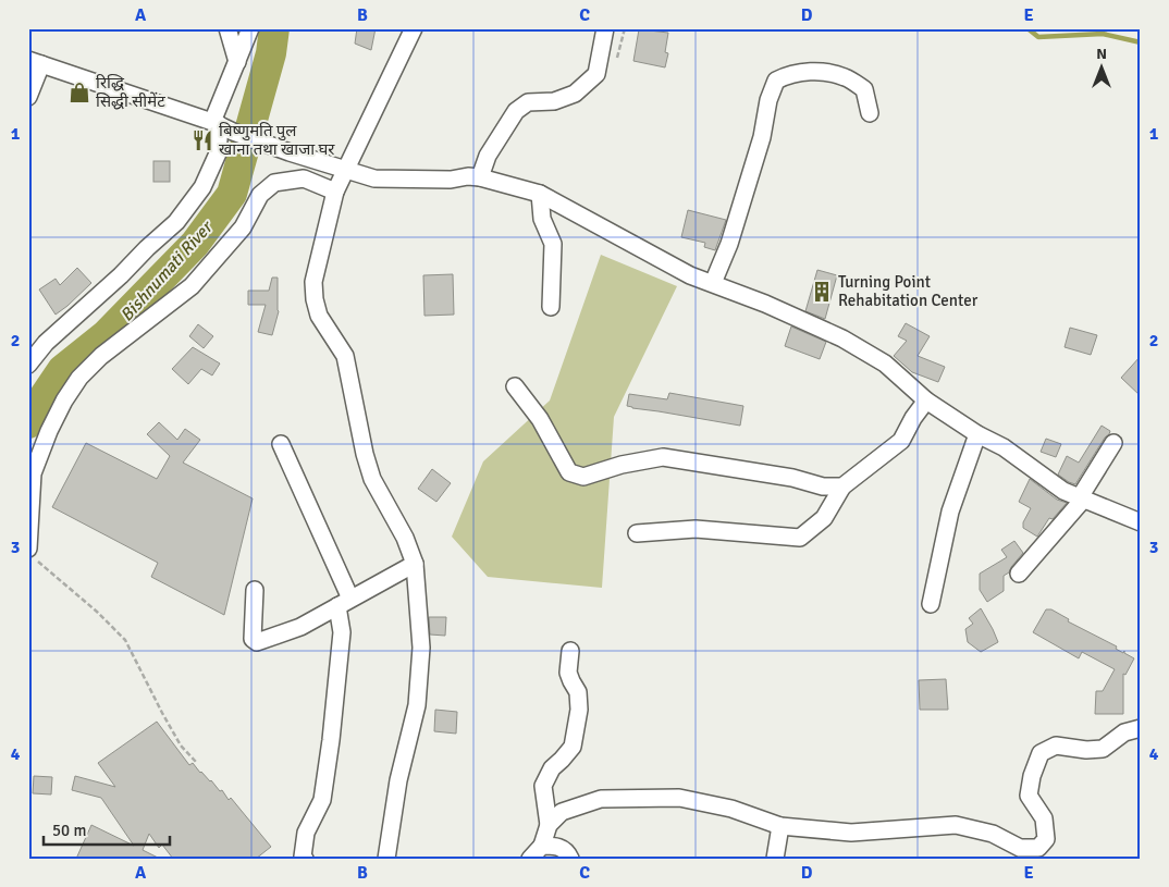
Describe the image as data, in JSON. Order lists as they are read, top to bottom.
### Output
{
  "water": ["Bishnumati River"],
  "places": {
    "shop": ["रिद्धि सिद्धी सीमेंट"],
    "restaurant": ["बिष्णुमति पुल खाना तथा खाजा घर"],
    "building": ["Turning Point Rehabitation Center"]
  },
  "scale_bar": "50 m",
  "north": "top",
  "grid": {
    "columns": [
      "A",
      "B",
      "C",
      "D",
      "E"
    ],
    "rows": [
      "1",
      "2",
      "3",
      "4"
    ]
  }
}
